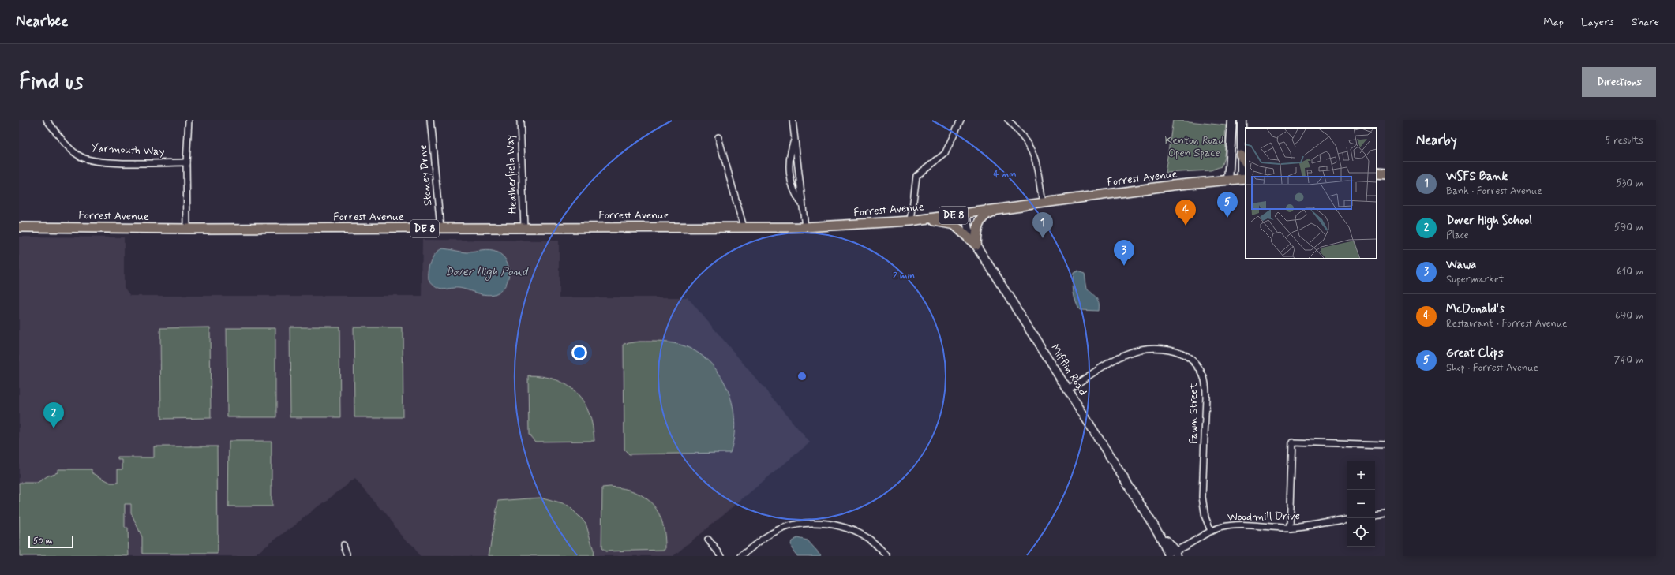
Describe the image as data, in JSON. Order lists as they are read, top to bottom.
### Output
{
  "streets": {
    "highway": ["Forrest Avenue", "DE 8"],
    "main road": ["Mifflin Road"],
    "street": [
      "Yarmouth Way",
      "Heatherfield Way",
      "Stoney Drive",
      "Fawn Street",
      "Woodmill Drive"
    ]
  },
  "crossings": [
    ["Heatherfield Way", "Forrest Avenue"],
    ["Stoney Drive", "Forrest Avenue"],
    ["Forrest Avenue", "Mifflin Road"],
    ["Mifflin Road", "Fawn Street"],
    ["Mifflin Road", "Woodmill Drive"],
    ["Fawn Street", "Woodmill Drive"]
  ],
  "water": ["Dover High Pond"],
  "parks": ["Kenton Road Open Space"],
  "scale_bar": "50 m",
  "page": {
    "header": "Nearbee",
    "nav": ["Map", "Layers", "Share"],
    "buttons": "Directions",
    "title": "Find us",
    "heading": ["Nearby", "5 results"],
    "list": [
      {
        "mark": "1",
        "name": "WSFS Bank",
        "note": "Bank · Forrest Avenue",
        "value": "530 m"
      },
      {
        "mark": "2",
        "name": "Dover High School",
        "note": "Place",
        "value": "590 m"
      },
      {
        "mark": "3",
        "name": "Wawa",
        "note": "Supermarket",
        "value": "610 m"
      },
      {
        "mark": "4",
        "name": "McDonald's",
        "note": "Restaurant · Forrest Avenue",
        "value": "690 m"
      },
      {
        "mark": "5",
        "name": "Great Clips",
        "note": "Shop · Forrest Avenue",
        "value": "740 m"
      }
    ],
    "pins": [
      "5",
      "4",
      "1",
      "3",
      "2"
    ],
    "map_buttons": ["+", "−"],
    "scale": "50 m"
  },
  "rings": ["4 min", "2 min"]
}
